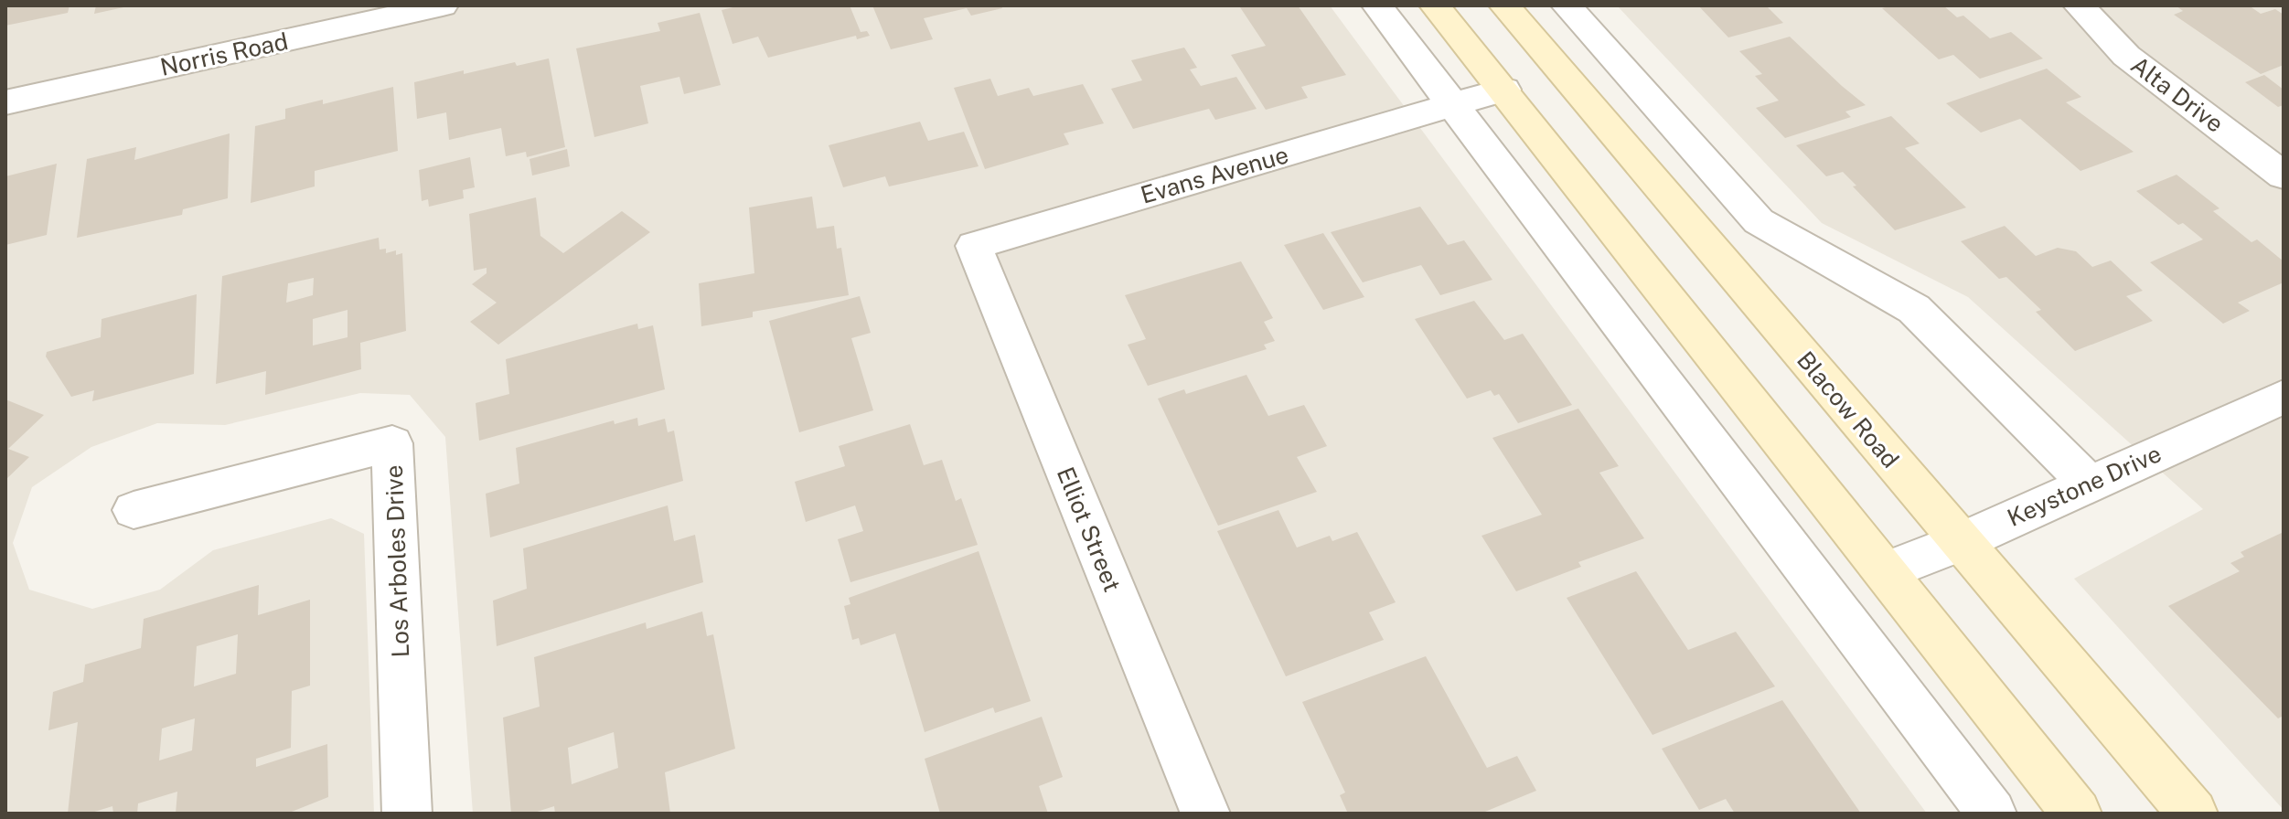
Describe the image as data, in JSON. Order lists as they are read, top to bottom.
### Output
{
  "streets": {
    "main road": ["Blacow Road"],
    "street": [
      "Norris Road",
      "Alta Drive",
      "Evans Avenue",
      "Keystone Drive",
      "Elliot Street",
      "Los Arboles Drive"
    ]
  },
  "crossings": [
    ["Evans Avenue", "Elliot Street"],
    ["Blacow Road", "Keystone Drive"]
  ]
}
